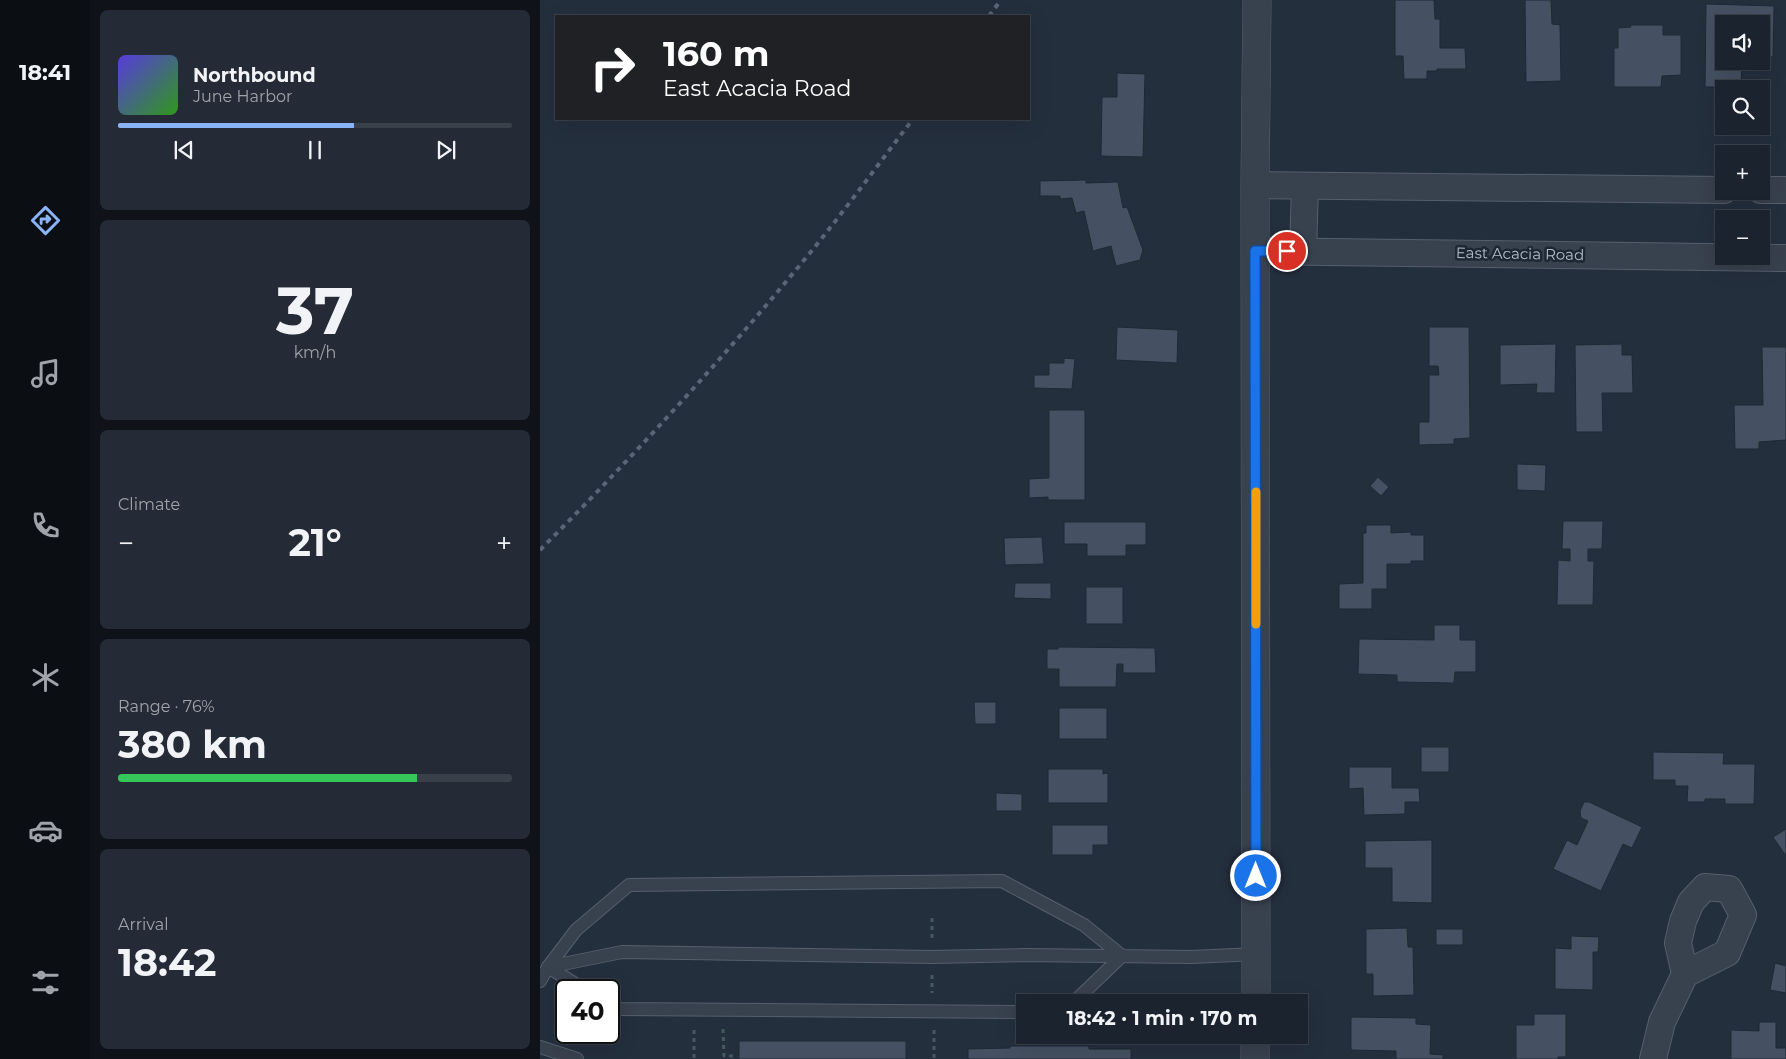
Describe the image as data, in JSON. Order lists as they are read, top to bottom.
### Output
{
  "streets": {
    "street": ["East Acacia Road"]
  },
  "page": {
    "tabs": "18:41",
    "map_buttons": ["+", "−"],
    "turn": ["160 m", "East Acacia Road"],
    "song": ["Northbound", "June Harbor"],
    "tile": [
      ["37", "km/h"],
      "Climate",
      ["Range · 76%", "380 km"],
      ["Arrival", "18:42"]
    ],
    "heat": ["−", "21°", "+"],
    "limit": "40",
    "trip": "18:42 · 1 min · 170 m"
  }
}
